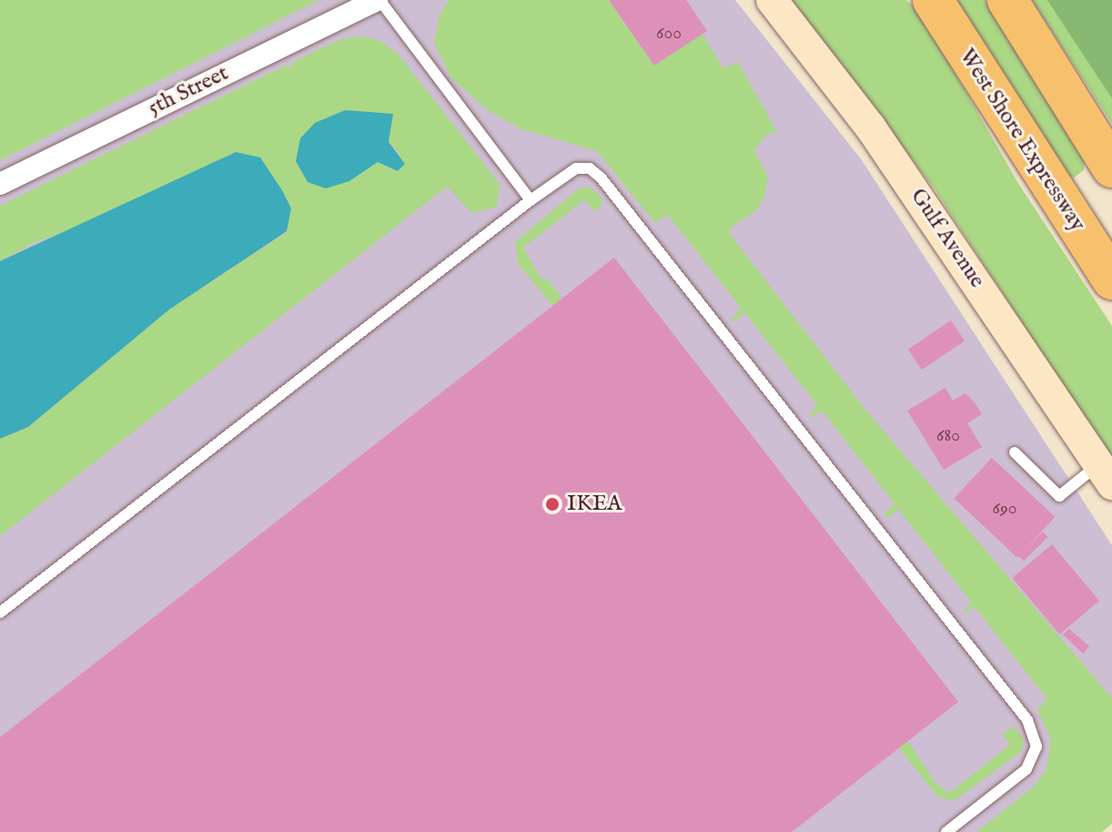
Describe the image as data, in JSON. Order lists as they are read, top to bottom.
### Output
{
  "streets": {
    "highway": ["West Shore Expressway"],
    "street": ["5th Street", "Gulf Avenue"]
  },
  "places": ["IKEA"],
  "house_numbers": ["600", "680", "690"]
}
